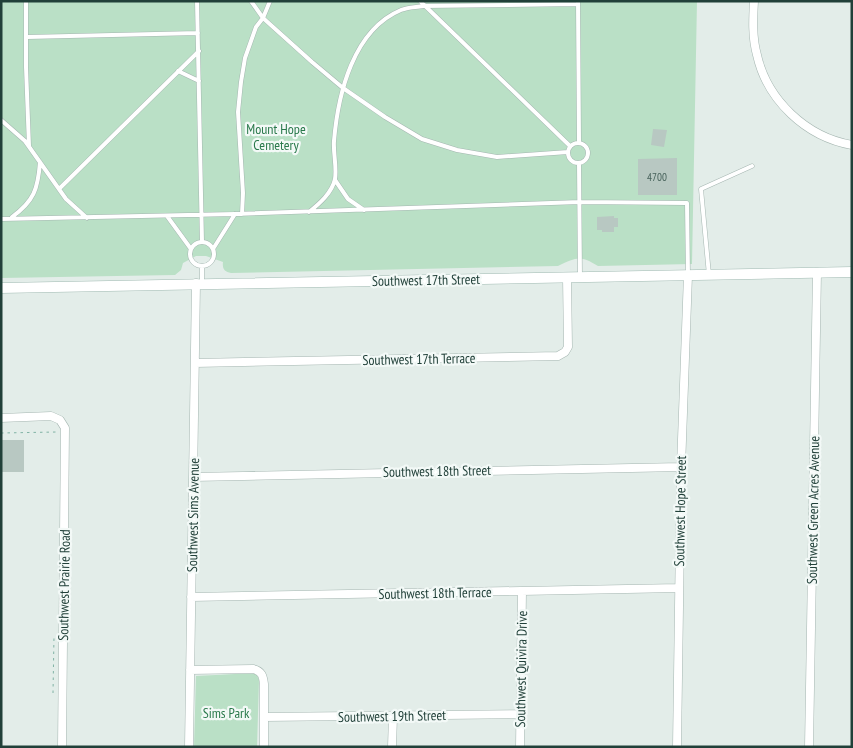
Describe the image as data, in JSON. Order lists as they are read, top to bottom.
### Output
{
  "streets": {
    "main road": ["Southwest 17th Street"],
    "street": [
      "Southwest 17th Terrace",
      "Southwest 18th Street",
      "Southwest Green Acres Avenue",
      "Southwest Hope Street",
      "Southwest Sims Avenue",
      "Southwest Prairie Road",
      "Southwest 18th Terrace",
      "Southwest Quivira Drive",
      "Southwest 19th Street"
    ]
  },
  "crossings": [
    ["Southwest 17th Street", "Southwest 17th Terrace"],
    ["Southwest 17th Street", "Southwest Green Acres Avenue"],
    ["Southwest 17th Street", "Southwest Hope Street"],
    ["Southwest 17th Street", "Southwest Sims Avenue"],
    ["Southwest 17th Terrace", "Southwest Sims Avenue"],
    ["Southwest 18th Street", "Southwest Hope Street"],
    ["Southwest 18th Street", "Southwest Sims Avenue"],
    ["Southwest Hope Street", "Southwest 18th Terrace"],
    ["Southwest Sims Avenue", "Southwest 18th Terrace"],
    ["Southwest 18th Terrace", "Southwest Quivira Drive"],
    ["Southwest Quivira Drive", "Southwest 19th Street"]
  ],
  "parks": ["Mount Hope Cemetery", "Sims Park"],
  "house_numbers": ["4700"]
}
